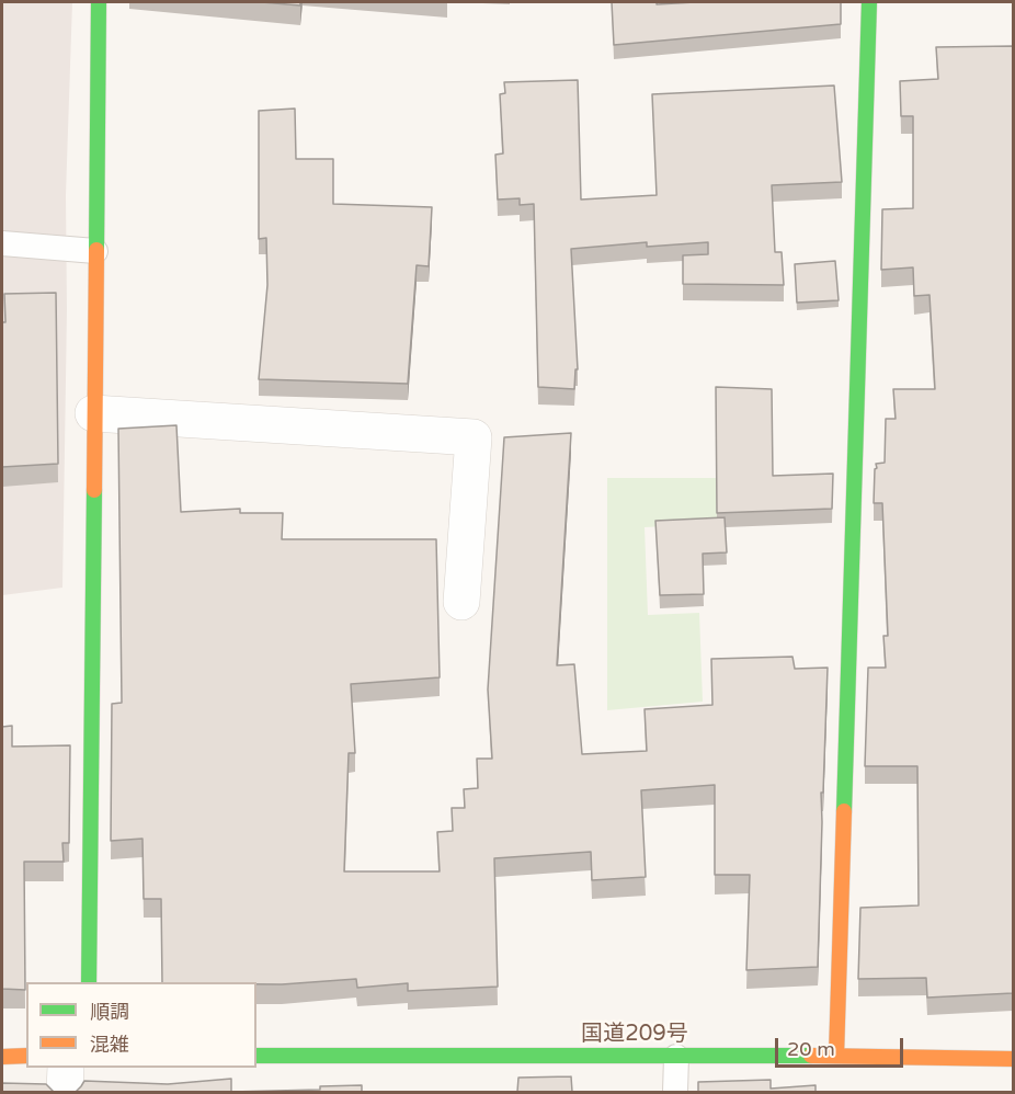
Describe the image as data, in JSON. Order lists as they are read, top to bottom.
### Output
{
  "streets": {
    "main road": ["国道209号"]
  },
  "legend": ["順調", "混雑"],
  "scale_bar": "20 m"
}
